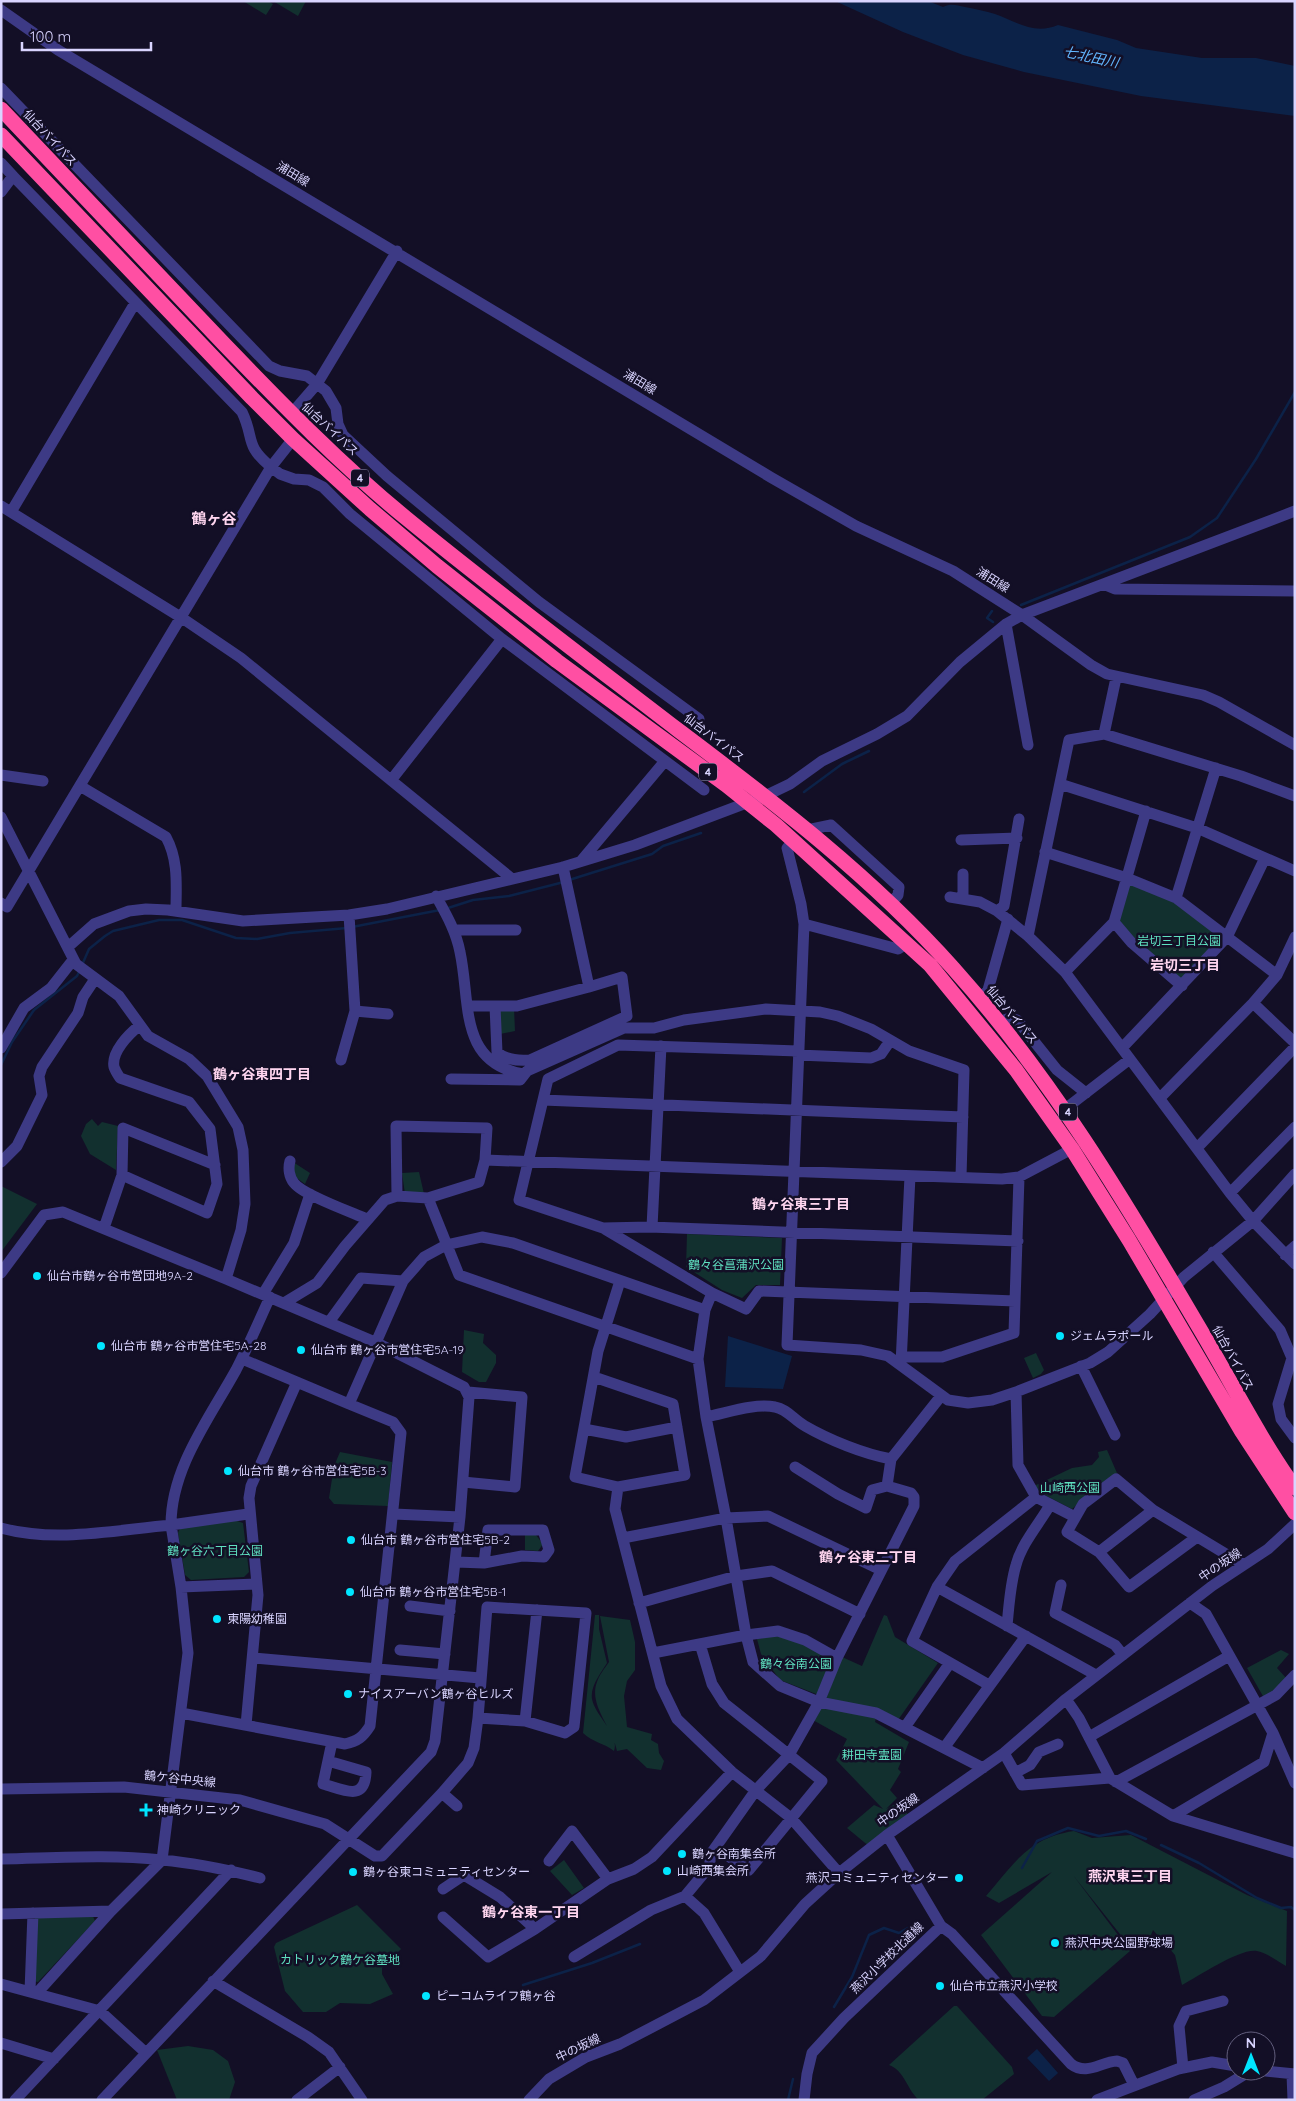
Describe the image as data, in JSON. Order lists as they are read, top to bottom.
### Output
{
  "streets": {
    "highway": ["仙台バイパス", "4"],
    "street": [
      "浦田線",
      "中の坂線",
      "鶴ケ谷中央線",
      "燕沢小学校北通線"
    ]
  },
  "crossings": [
    ["中の坂線", "燕沢小学校北通線"]
  ],
  "districts": [
    "鶴ヶ谷",
    "岩切三丁目",
    "鶴ヶ谷東四丁目",
    "鶴ヶ谷東三丁目",
    "鶴ヶ谷東二丁目",
    "燕沢東三丁目",
    "鶴ヶ谷東一丁目"
  ],
  "water": ["七北田川"],
  "parks": [
    "岩切三丁目公園",
    "鶴々谷菖蒲沢公園",
    "山崎西公園",
    "鶴ヶ谷六丁目公園",
    "鶴々谷南公園",
    "耕田寺霊園",
    "カトリック鶴ケ谷墓地"
  ],
  "places": {
    "other": [
      "仙台市鶴ヶ谷市営団地9A-2",
      "ジェムラポール",
      "仙台市 鶴ヶ谷市営住宅5A-28",
      "仙台市 鶴ヶ谷市営住宅5A-19",
      "仙台市 鶴ヶ谷市営住宅5B-3",
      "仙台市 鶴ヶ谷市営住宅5B-2",
      "仙台市 鶴ヶ谷市営住宅5B-1",
      "東陽幼稚園",
      "ナイスアーバン鶴ヶ谷ヒルズ",
      "鶴ヶ谷南集会所",
      "山崎西集会所",
      "鶴ヶ谷東コミュニティセンター",
      "燕沢コミュニティセンター",
      "燕沢中央公園野球場",
      "仙台市立燕沢小学校",
      "ピーコムライフ鶴ヶ谷"
    ],
    "health": ["神崎クリニック"]
  },
  "scale_bar": "100 m",
  "north": "top"
}
